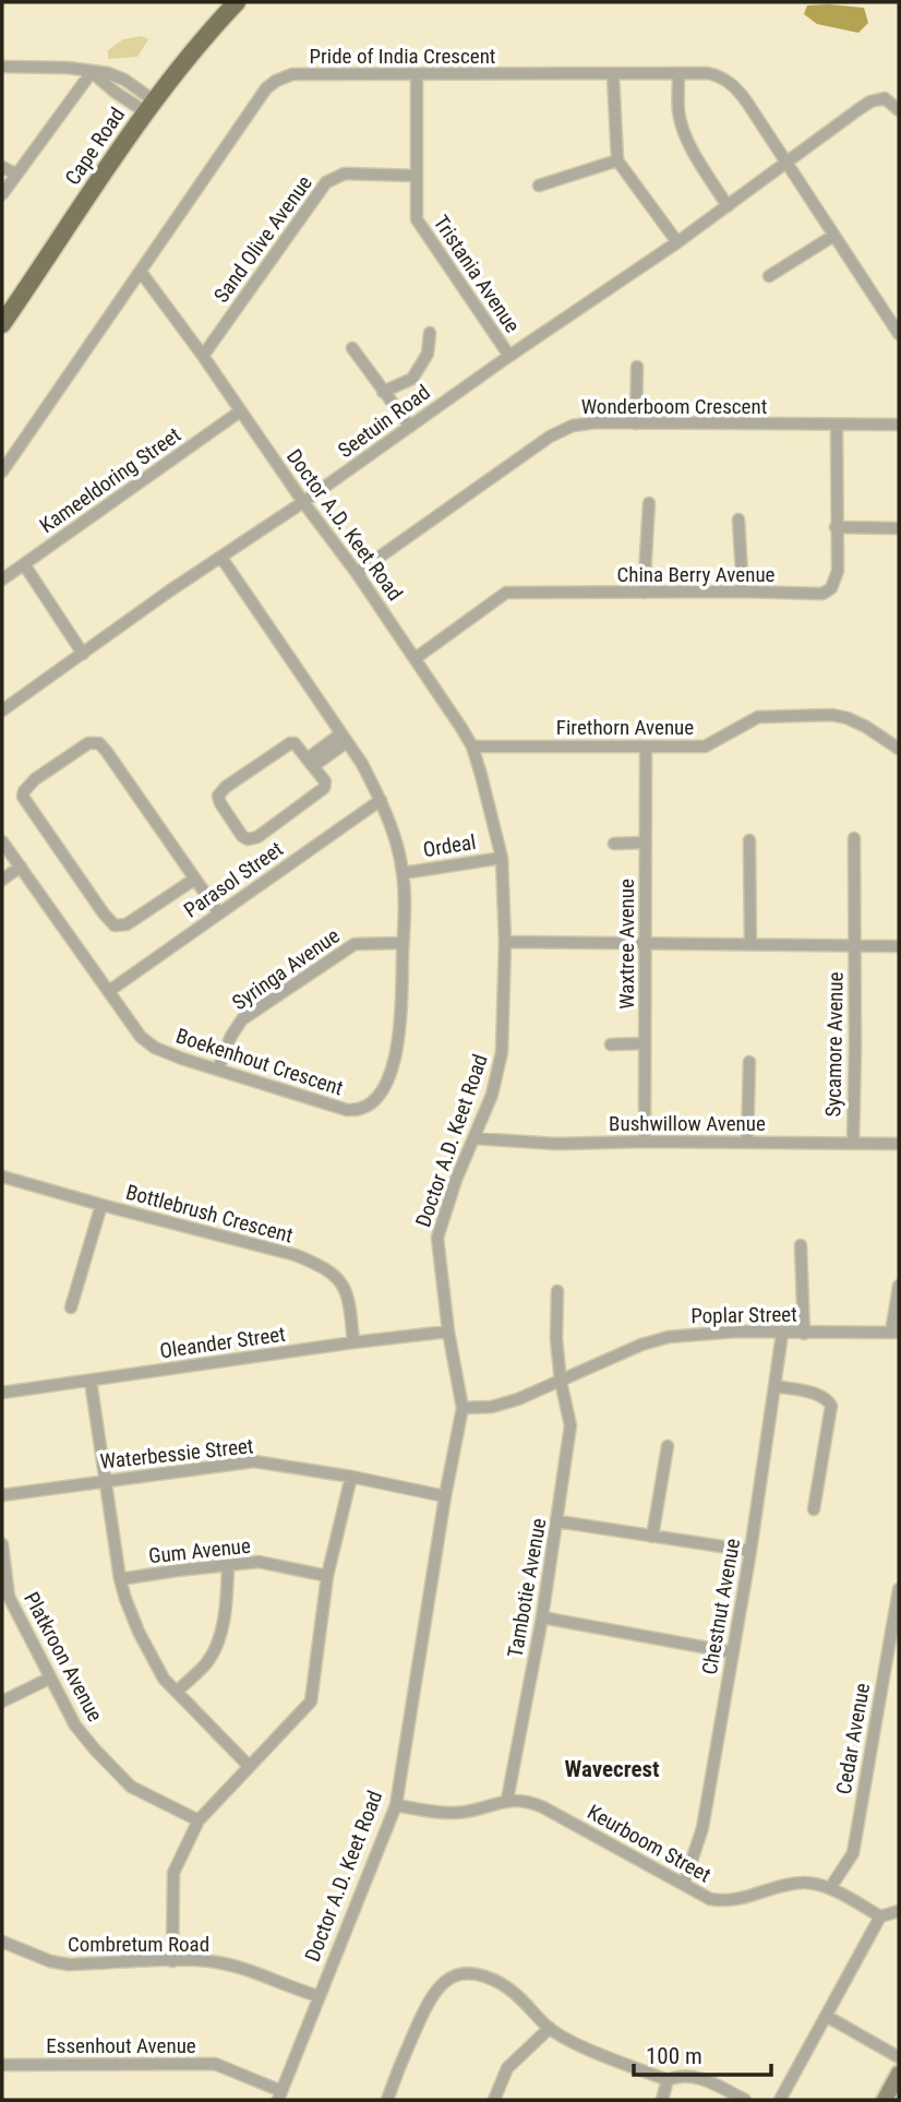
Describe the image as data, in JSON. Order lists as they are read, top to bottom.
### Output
{
  "streets": {
    "main road": ["Cape Road"],
    "street": [
      "Pride of India Crescent",
      "Sand Olive Avenue",
      "Tristania Avenue",
      "Wonderboom Crescent",
      "Seetuin Road",
      "Kameeldoring Street",
      "Doctor A.D. Keet Road",
      "China Berry Avenue",
      "Firethorn Avenue",
      "Ordeal",
      "Parasol Street",
      "Waxtree Avenue",
      "Syringa Avenue",
      "Sycamore Avenue",
      "Boekenhout Crescent",
      "Bushwillow Avenue",
      "Bottlebrush Crescent",
      "Poplar Street",
      "Oleander Street",
      "Waterbessie Street",
      "Gum Avenue",
      "Tambotie Avenue",
      "Chestnut Avenue",
      "Platkroon Avenue",
      "Cedar Avenue",
      "Keurboom Street",
      "Combretum Road",
      "Essenhout Avenue"
    ]
  },
  "crossings": [
    ["Pride of India Crescent", "Tristania Avenue"],
    ["Pride of India Crescent", "Seetuin Road"],
    ["Pride of India Crescent", "Doctor A.D. Keet Road"],
    ["Sand Olive Avenue", "Tristania Avenue"],
    ["Sand Olive Avenue", "Doctor A.D. Keet Road"],
    ["Tristania Avenue", "Seetuin Road"],
    ["Wonderboom Crescent", "Doctor A.D. Keet Road"],
    ["Wonderboom Crescent", "China Berry Avenue"],
    ["Seetuin Road", "Doctor A.D. Keet Road"],
    ["Seetuin Road", "Boekenhout Crescent"],
    ["Kameeldoring Street", "Doctor A.D. Keet Road"],
    ["Doctor A.D. Keet Road", "China Berry Avenue"],
    ["Doctor A.D. Keet Road", "Firethorn Avenue"],
    ["Doctor A.D. Keet Road", "Ordeal"],
    ["Doctor A.D. Keet Road", "Bushwillow Avenue"],
    ["Doctor A.D. Keet Road", "Poplar Street"],
    ["Doctor A.D. Keet Road", "Oleander Street"],
    ["Doctor A.D. Keet Road", "Waterbessie Street"],
    ["Doctor A.D. Keet Road", "Keurboom Street"],
    ["Doctor A.D. Keet Road", "Combretum Road"],
    ["Doctor A.D. Keet Road", "Essenhout Avenue"],
    ["Firethorn Avenue", "Waxtree Avenue"],
    ["Ordeal", "Boekenhout Crescent"],
    ["Parasol Street", "Boekenhout Crescent"],
    ["Waxtree Avenue", "Bushwillow Avenue"],
    ["Syringa Avenue", "Boekenhout Crescent"],
    ["Sycamore Avenue", "Bushwillow Avenue"],
    ["Bottlebrush Crescent", "Oleander Street"],
    ["Poplar Street", "Tambotie Avenue"],
    ["Poplar Street", "Chestnut Avenue"],
    ["Tambotie Avenue", "Keurboom Street"],
    ["Chestnut Avenue", "Keurboom Street"],
    ["Cedar Avenue", "Keurboom Street"]
  ],
  "districts": ["Wavecrest"],
  "scale_bar": "100 m"
}
